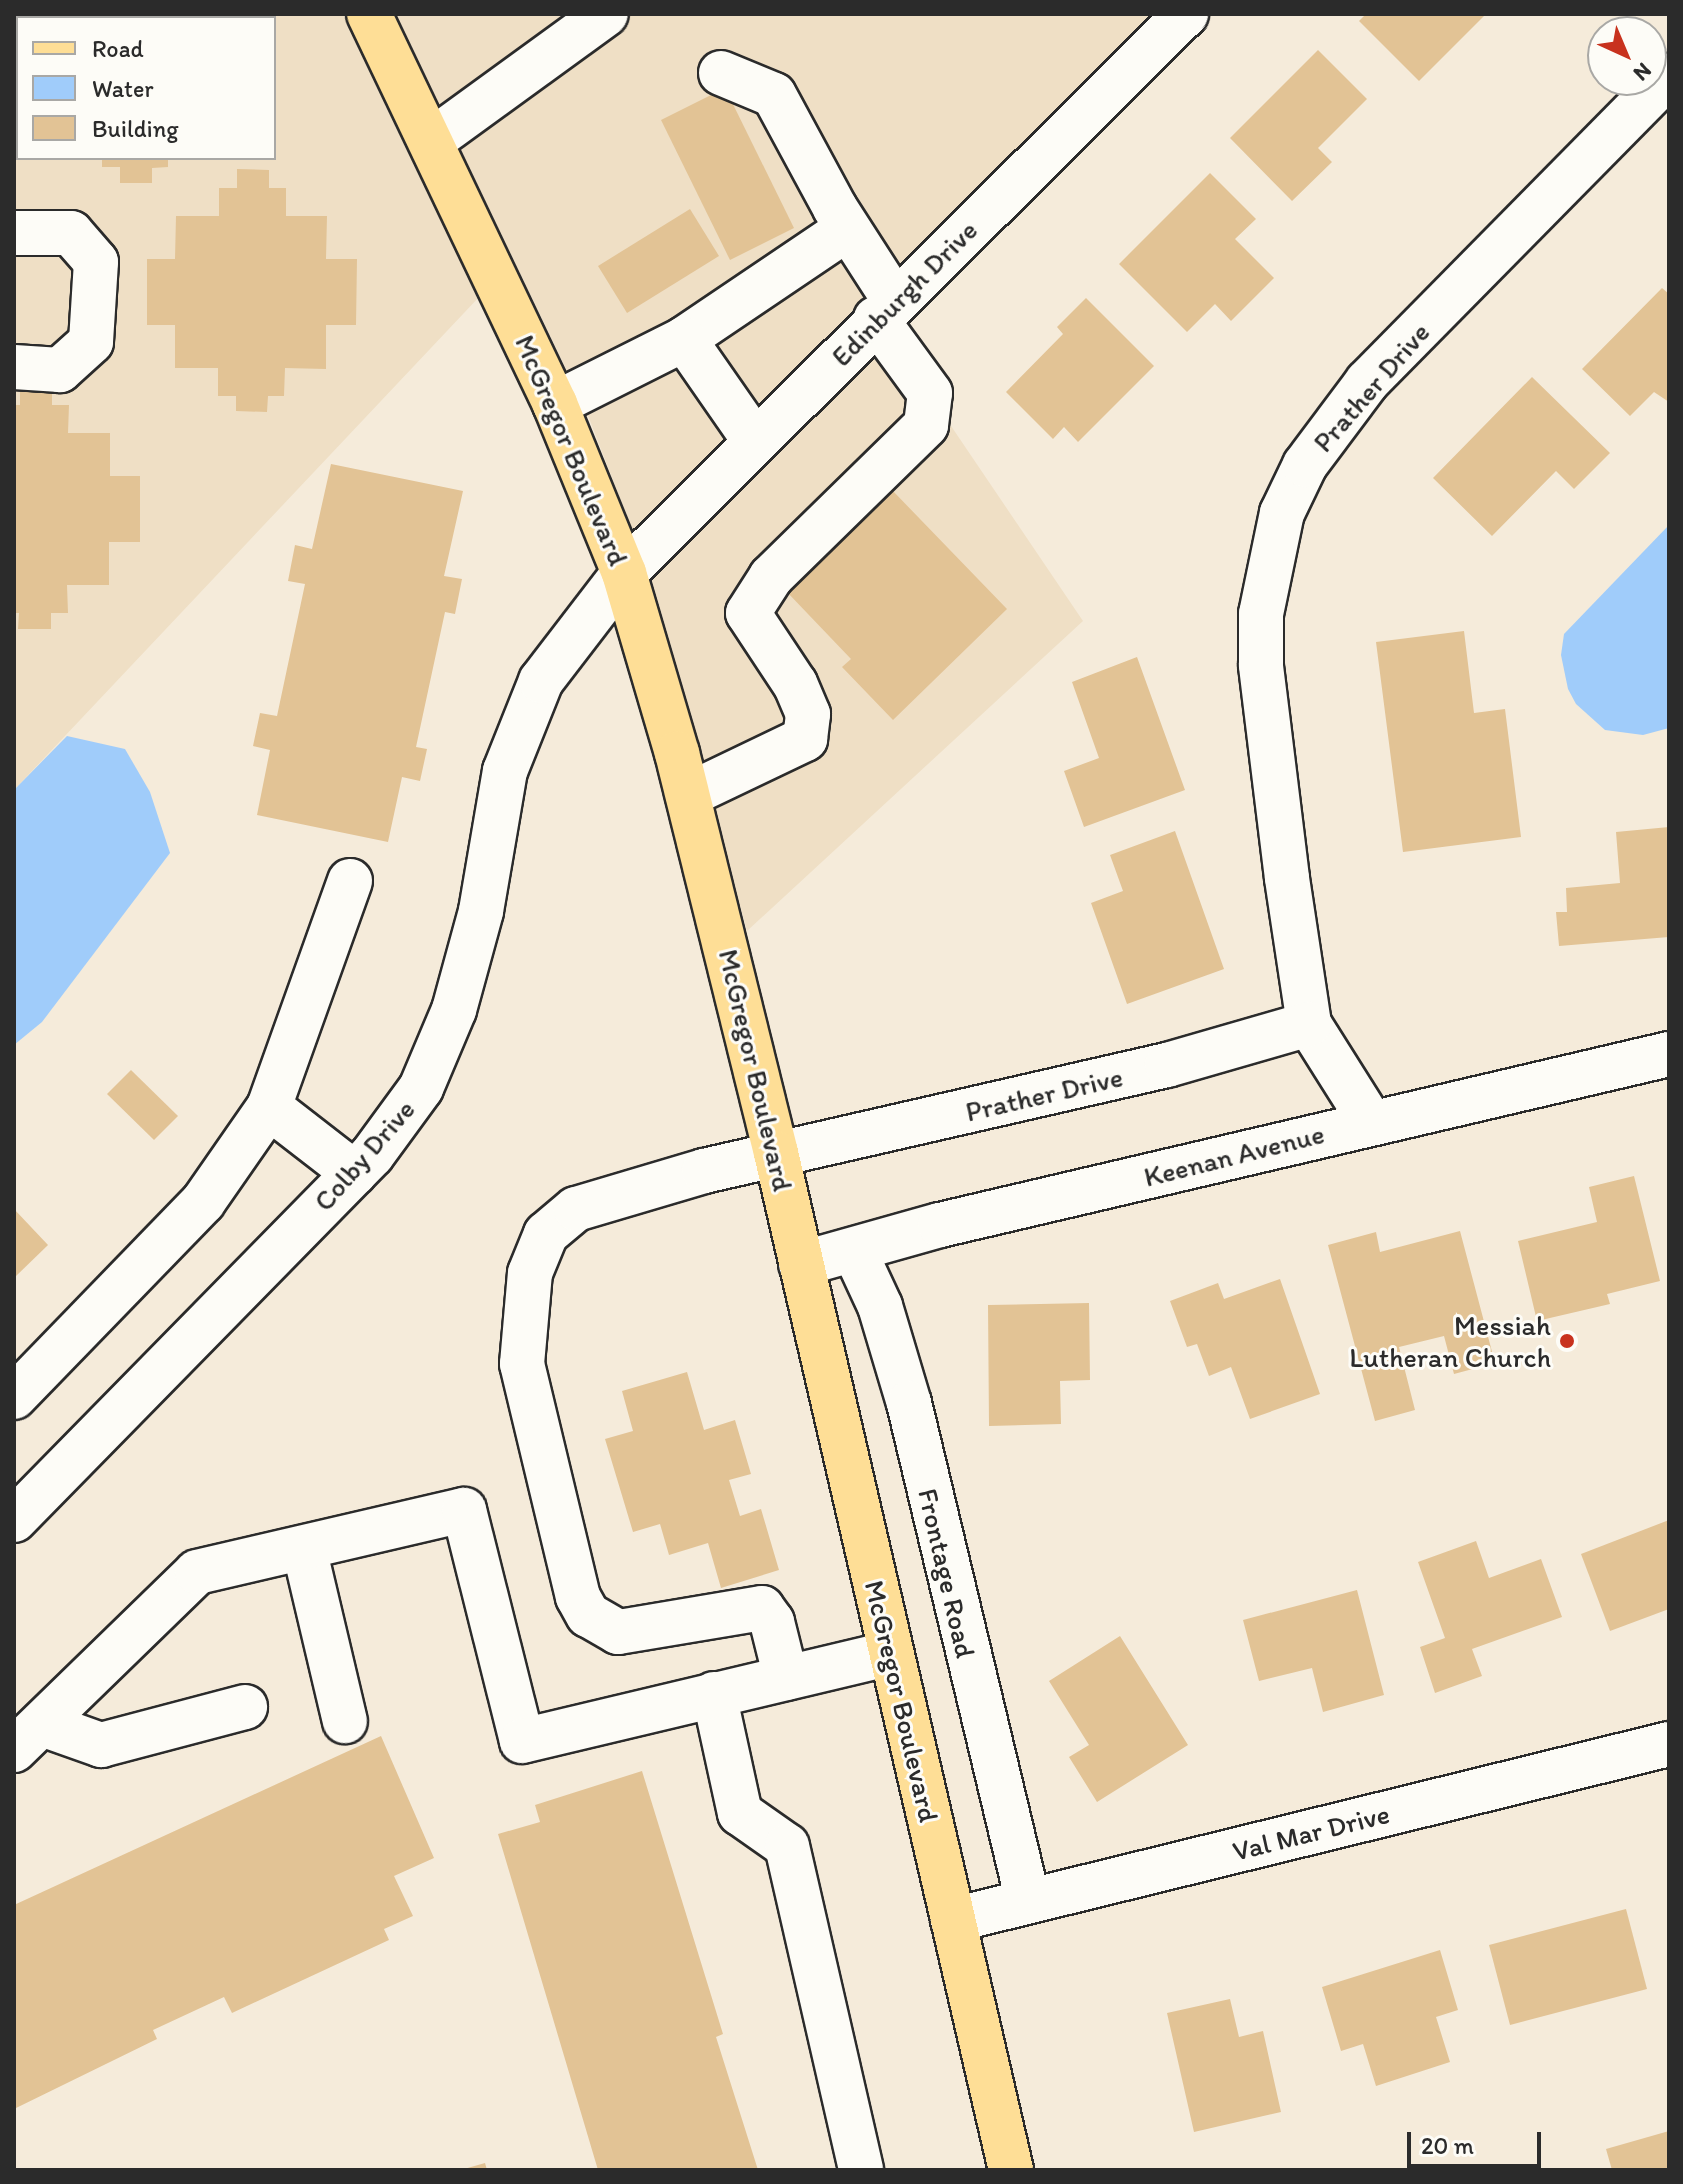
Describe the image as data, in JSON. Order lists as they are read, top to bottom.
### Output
{
  "streets": {
    "main road": ["McGregor Boulevard"],
    "street": [
      "Edinburgh Drive",
      "Prather Drive",
      "Colby Drive",
      "Keenan Avenue",
      "Frontage Road",
      "Val Mar Drive"
    ]
  },
  "crossings": [
    ["Edinburgh Drive", "McGregor Boulevard"],
    ["Edinburgh Drive", "Colby Drive"],
    ["Prather Drive", "McGregor Boulevard"],
    ["Prather Drive", "Keenan Avenue"],
    ["McGregor Boulevard", "Colby Drive"],
    ["McGregor Boulevard", "Keenan Avenue"],
    ["McGregor Boulevard", "Val Mar Drive"],
    ["Keenan Avenue", "Frontage Road"],
    ["Frontage Road", "Val Mar Drive"]
  ],
  "places": ["Messiah Lutheran Church"],
  "legend": ["Road", "Water", "Building"],
  "scale_bar": "20 m",
  "north": "bottom right"
}
